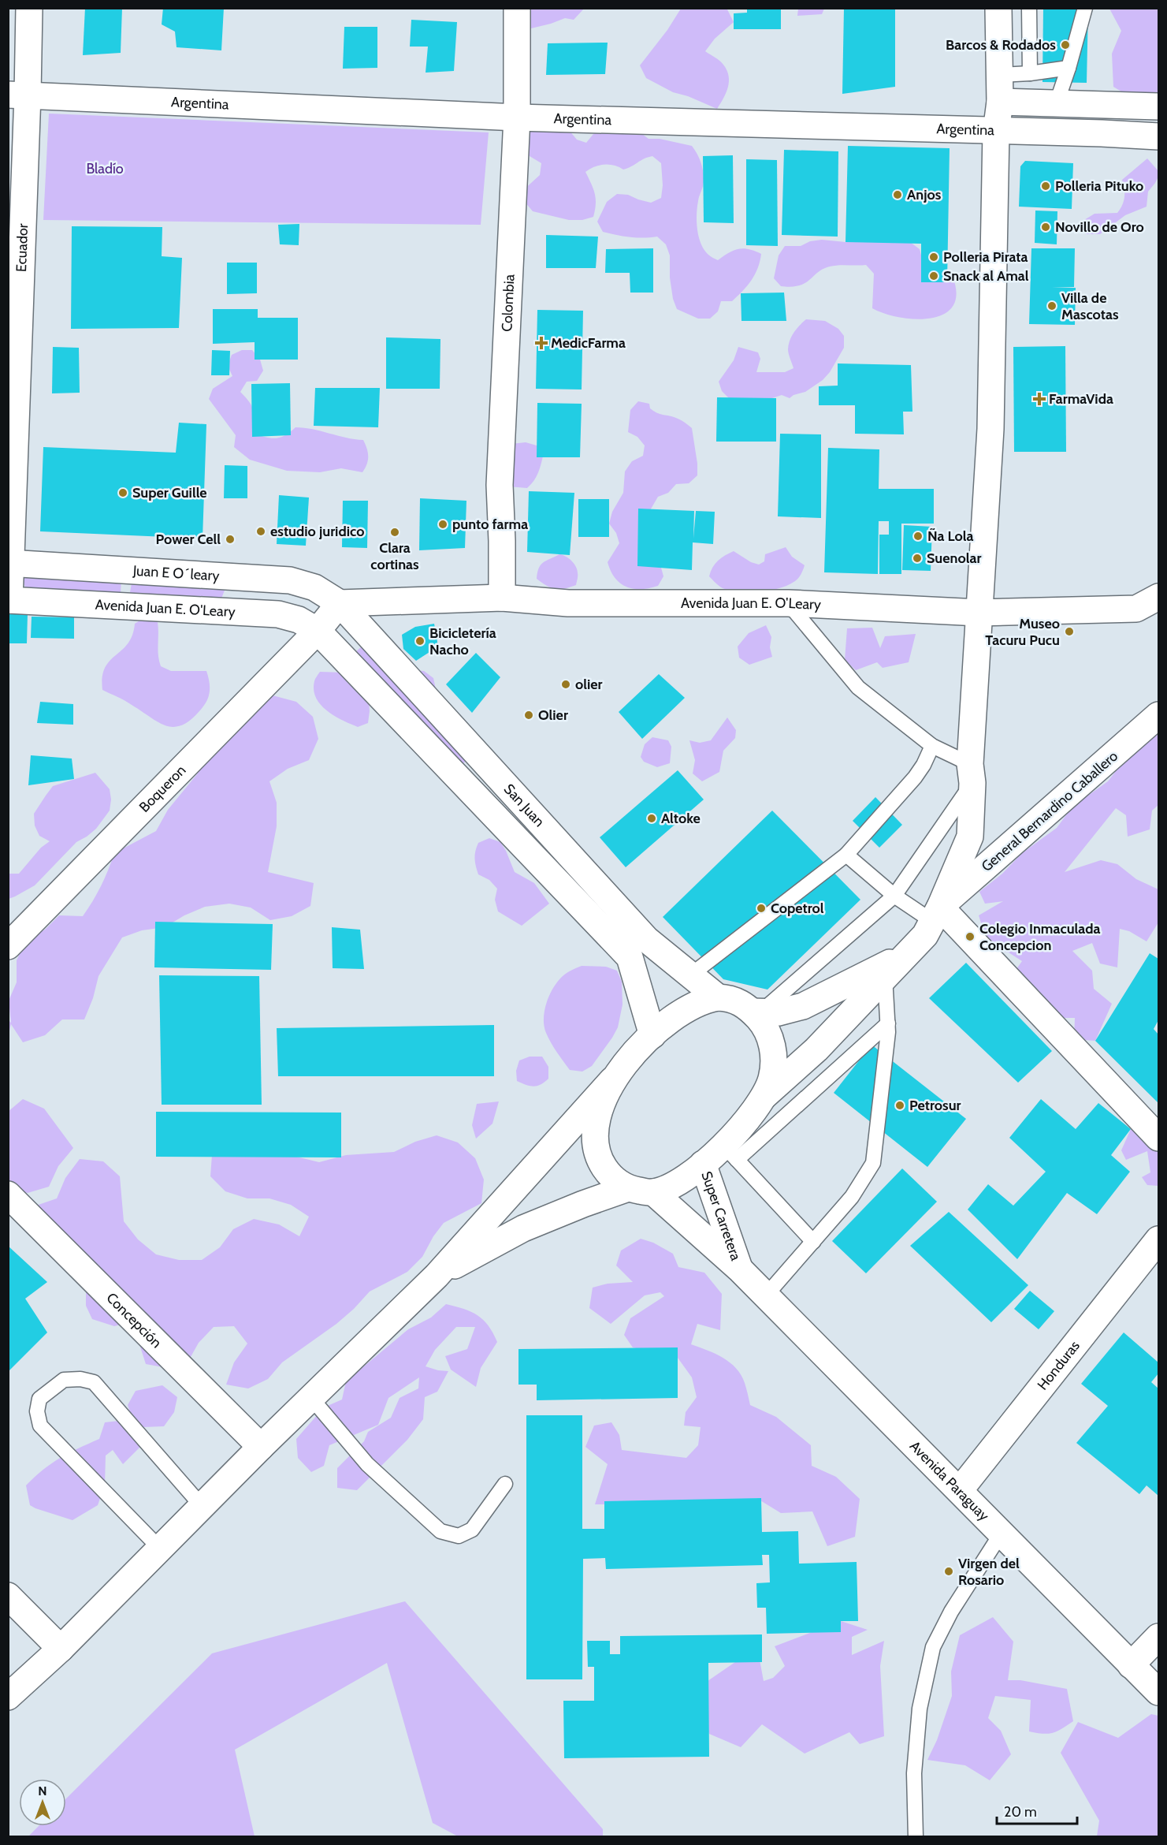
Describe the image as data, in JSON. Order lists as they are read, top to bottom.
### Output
{
  "streets": {
    "main road": [
      "Argentina",
      "Ecuador",
      "Colombia",
      "Juan E O´leary",
      "Avenida Juan E. O'Leary",
      "Boqueron",
      "San Juan",
      "General Bernardino Caballero",
      "Super Carretera",
      "Concepción",
      "Honduras",
      "Avenida Paraguay"
    ]
  },
  "crossings": [
    ["Argentina", "Ecuador"],
    ["Argentina", "Colombia"],
    ["Ecuador", "Juan E O´leary"],
    ["Ecuador", "Avenida Juan E. O'Leary"],
    ["Colombia", "Avenida Juan E. O'Leary"],
    ["Juan E O´leary", "Avenida Juan E. O'Leary"],
    ["Juan E O´leary", "Boqueron"],
    ["Juan E O´leary", "San Juan"],
    ["Avenida Juan E. O'Leary", "Boqueron"],
    ["Avenida Juan E. O'Leary", "San Juan"],
    ["Boqueron", "San Juan"],
    ["Super Carretera", "Avenida Paraguay"],
    ["Honduras", "Avenida Paraguay"]
  ],
  "parks": ["Bladío"],
  "places": {
    "other": [
      "Barcos & Rodados",
      "Polleria Pituko",
      "Anjos",
      "Novillo de Oro",
      "Polleria Pirata",
      "Snack al Amal",
      "Villa de Mascotas",
      "Super Guille",
      "punto farma",
      "estudio juridico",
      "Clara cortinas",
      "Ña Lola",
      "Power Cell",
      "Suenolar",
      "Museo Tacuru Pucu",
      "Bicicletería Nacho",
      "olier",
      "Olier",
      "Altoke",
      "Copetrol",
      "Colegio Inmaculada Concepcion",
      "Petrosur",
      "Virgen del Rosario"
    ],
    "health": ["MedicFarma", "FarmaVida"]
  },
  "scale_bar": "20 m",
  "north": "top"
}
